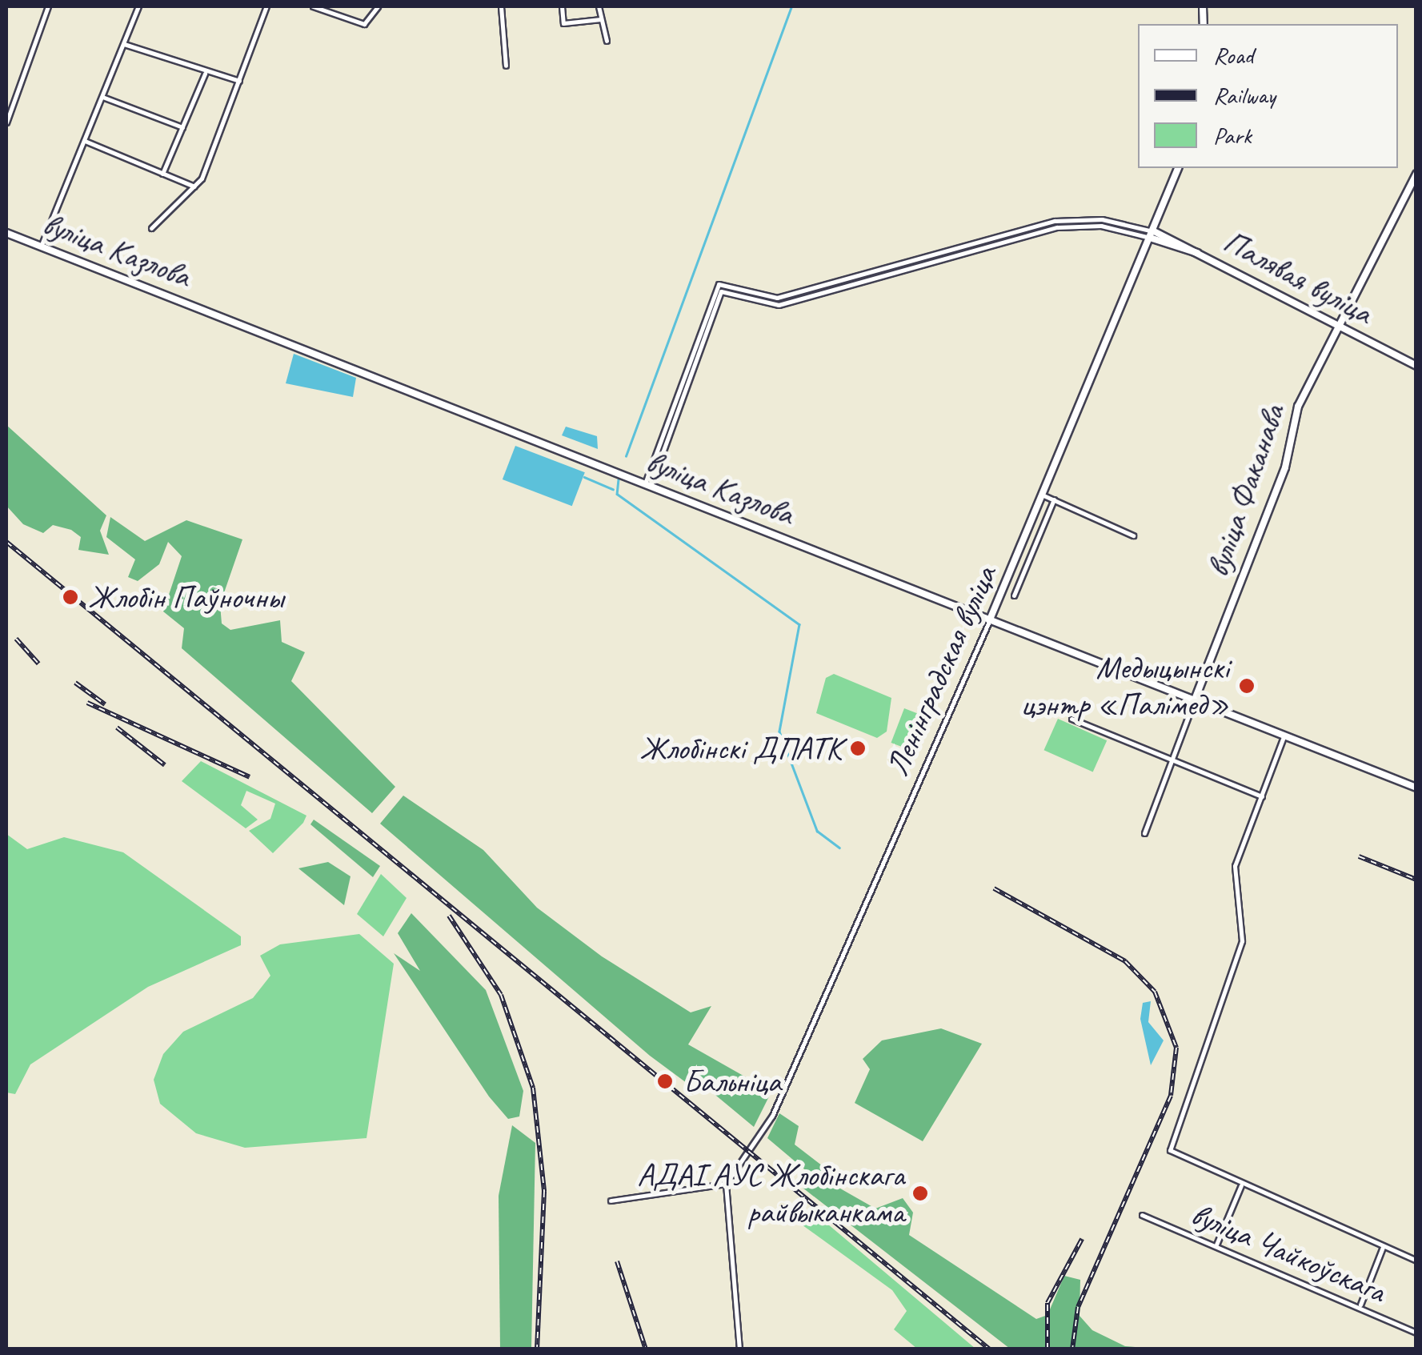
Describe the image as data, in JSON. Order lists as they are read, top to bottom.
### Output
{
  "streets": {
    "main road": [
      "вуліца Казлова",
      "Палявая вуліца",
      "вуліца Факанава",
      "Ленінградская вуліца"
    ],
    "street": ["вуліца Чайкоўскага"]
  },
  "crossings": [
    ["вуліца Казлова", "вуліца Факанава"],
    ["вуліца Казлова", "Ленінградская вуліца"],
    ["Палявая вуліца", "вуліца Факанава"],
    ["Палявая вуліца", "Ленінградская вуліца"]
  ],
  "places": [
    "Жлобін Паўночны",
    "Медыцынскі цэнтр «Палімед»",
    "Жлобінскі ДПАТК",
    "Бальніца",
    "АДАІ АУС Жлобінскага райвыканкама"
  ],
  "legend": ["Road", "Railway", "Park"]
}
